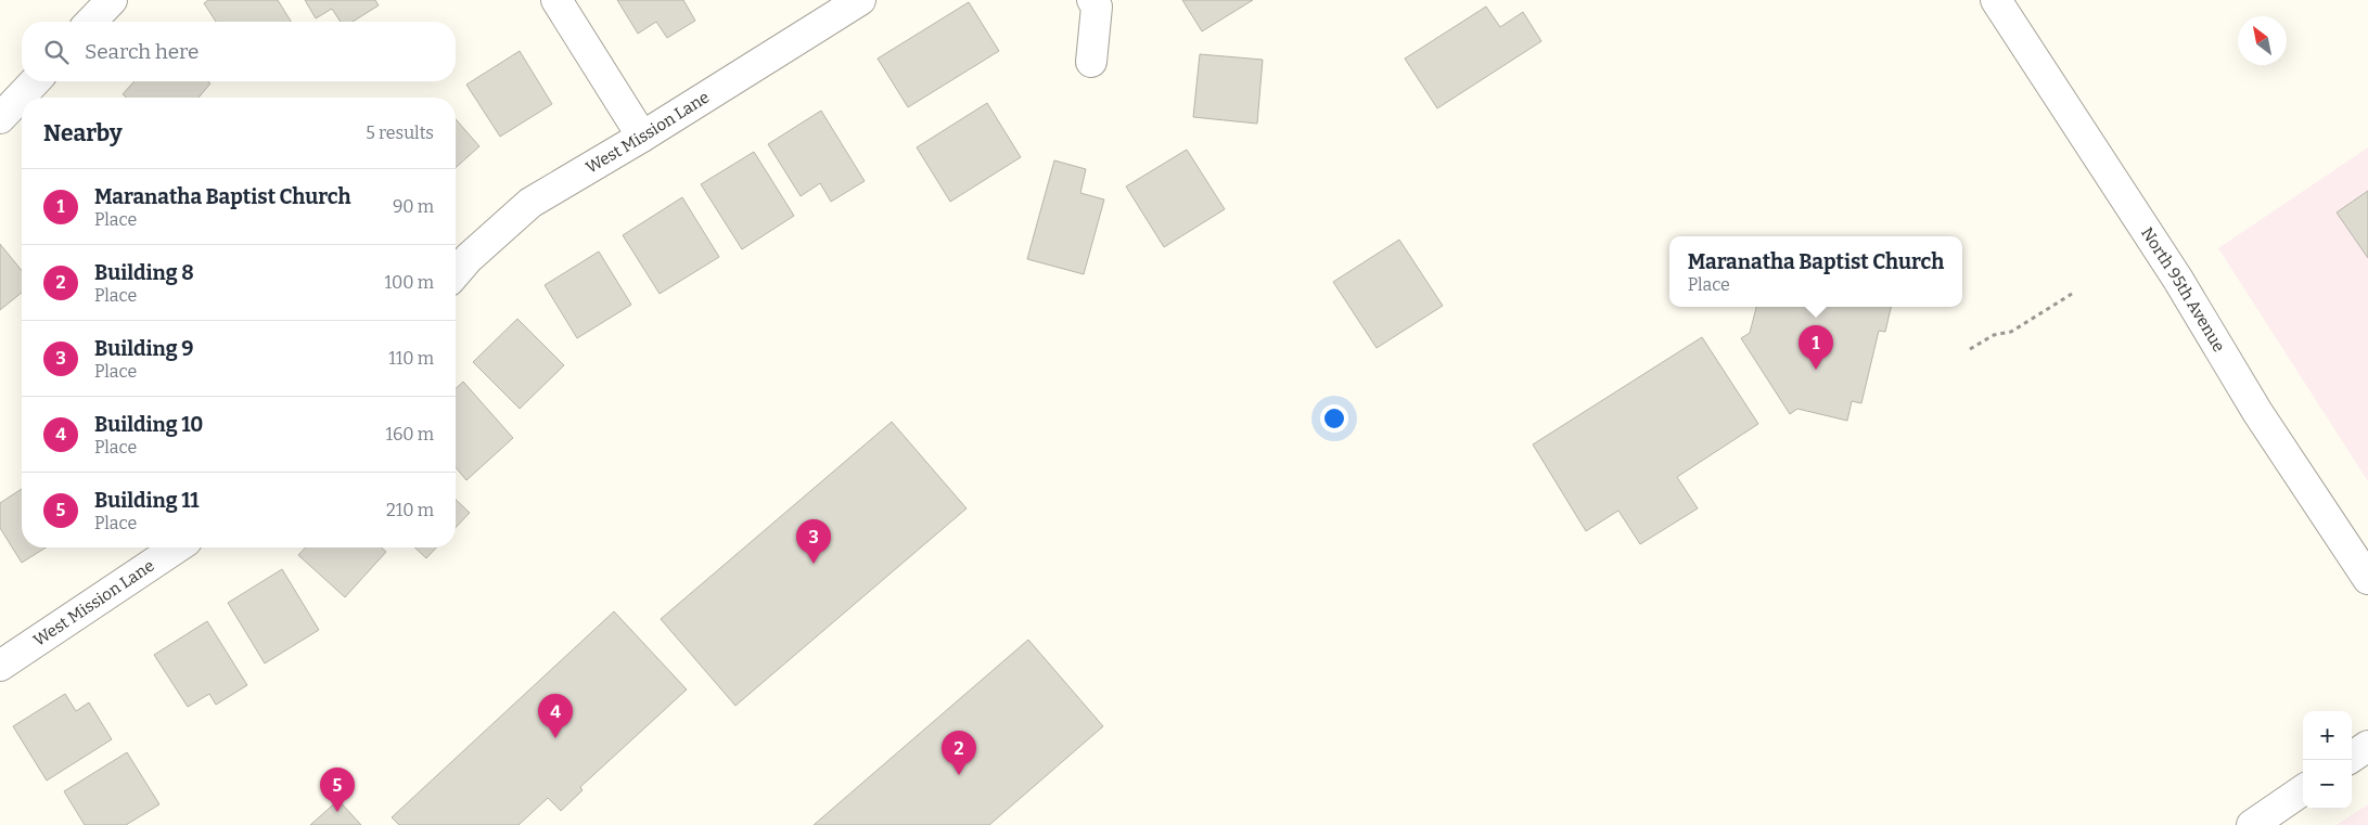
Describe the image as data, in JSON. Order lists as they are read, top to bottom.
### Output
{
  "streets": {
    "street": ["West Mission Lane", "North 95th Avenue"]
  },
  "north": "top left",
  "page": {
    "search": "Search here",
    "heading": ["Nearby", "5 results"],
    "list": [
      {
        "mark": "1",
        "name": "Maranatha Baptist Church",
        "note": "Place",
        "value": "90 m"
      },
      {
        "mark": "2",
        "name": "Building 8",
        "note": "Place",
        "value": "100 m"
      },
      {
        "mark": "3",
        "name": "Building 9",
        "note": "Place",
        "value": "110 m"
      },
      {
        "mark": "4",
        "name": "Building 10",
        "note": "Place",
        "value": "160 m"
      },
      {
        "mark": "5",
        "name": "Building 11",
        "note": "Place",
        "value": "210 m"
      }
    ],
    "popup": ["Maranatha Baptist Church", "Place"],
    "pins": [
      "1",
      "3",
      "4",
      "2",
      "5"
    ],
    "map_buttons": ["+", "−"]
  }
}
